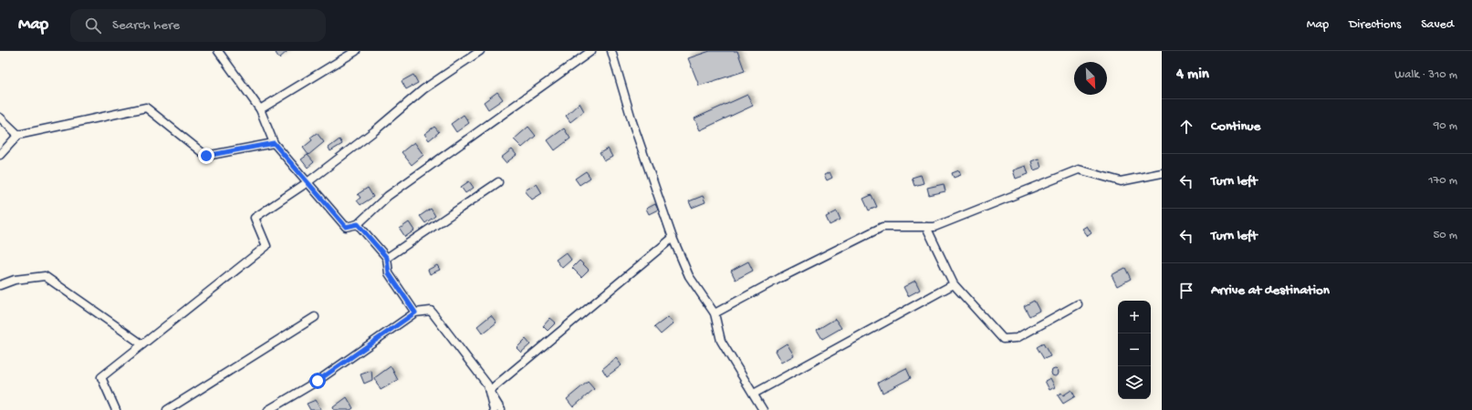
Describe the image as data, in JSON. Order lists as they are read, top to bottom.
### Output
{
  "north": "bottom right",
  "page": {
    "header": "Map",
    "search": "Search here",
    "nav": ["Map", "Directions", "Saved"],
    "heading": ["4 min", "Walk · 310 m"],
    "list": [
      ["Continue", "90 m"],
      ["Turn left", "170 m"],
      ["Turn left", "50 m"],
      "Arrive at destination"
    ],
    "map_buttons": ["+", "−"]
  }
}
